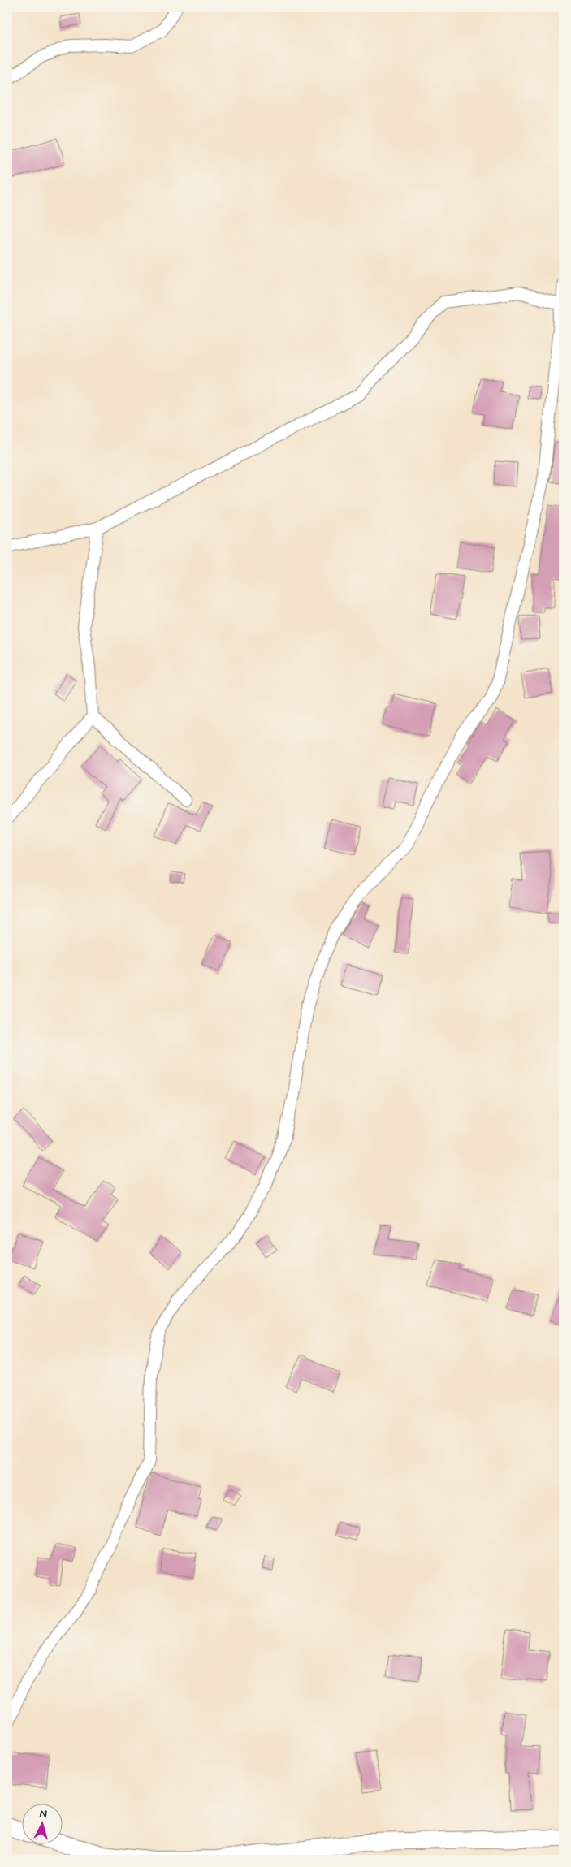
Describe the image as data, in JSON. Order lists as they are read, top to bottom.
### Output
{
  "north": "top"
}
